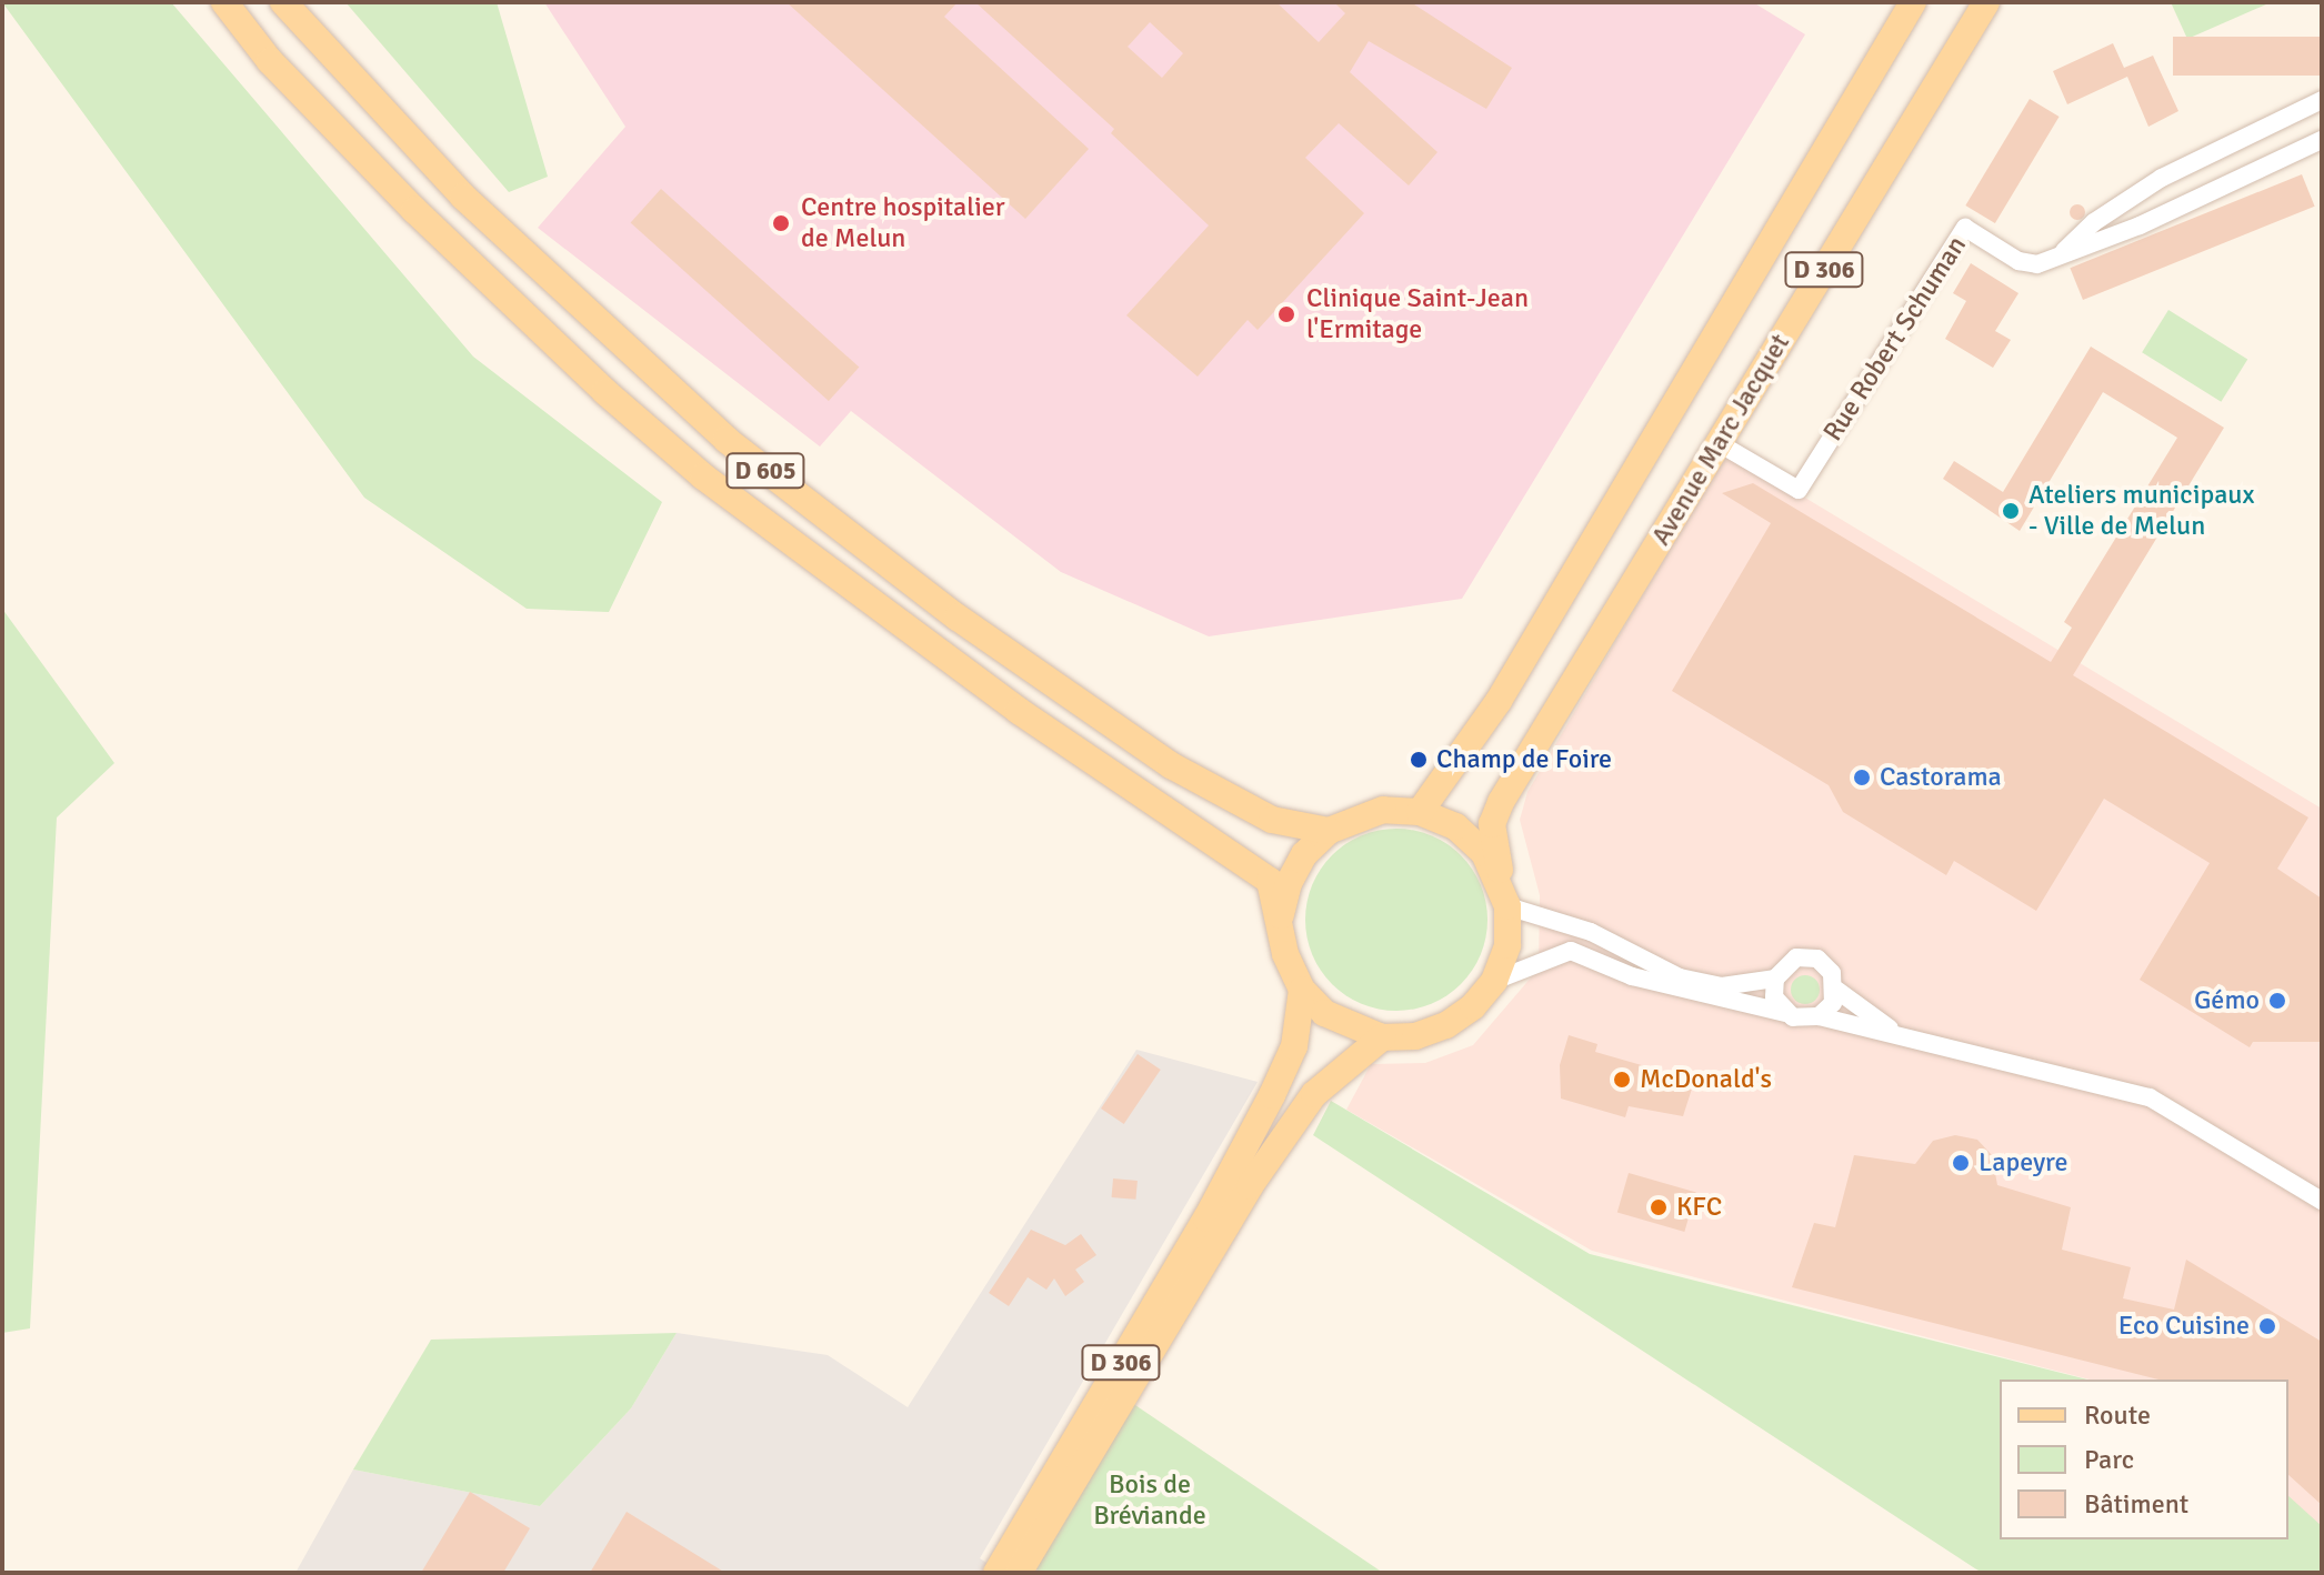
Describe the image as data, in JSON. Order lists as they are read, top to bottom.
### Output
{
  "streets": {
    "main road": ["D 306", "Avenue Marc Jacquet", "D 605"],
    "street": ["Rue Robert Schuman"]
  },
  "crossings": [
    ["D 306", "Avenue Marc Jacquet"],
    ["D 306", "D 605"],
    ["Rue Robert Schuman", "Avenue Marc Jacquet"],
    ["Avenue Marc Jacquet", "D 605"]
  ],
  "parks": ["Bois de Bréviande"],
  "places": [
    "Centre hospitalier de Melun",
    "Clinique Saint-Jean l'Ermitage",
    "Ateliers municipaux - Ville de Melun",
    "Champ de Foire",
    "Castorama",
    "Gémo",
    "McDonald's",
    "Lapeyre",
    "KFC",
    "Eco Cuisine"
  ],
  "legend": ["Route", "Parc", "Bâtiment"]
}
